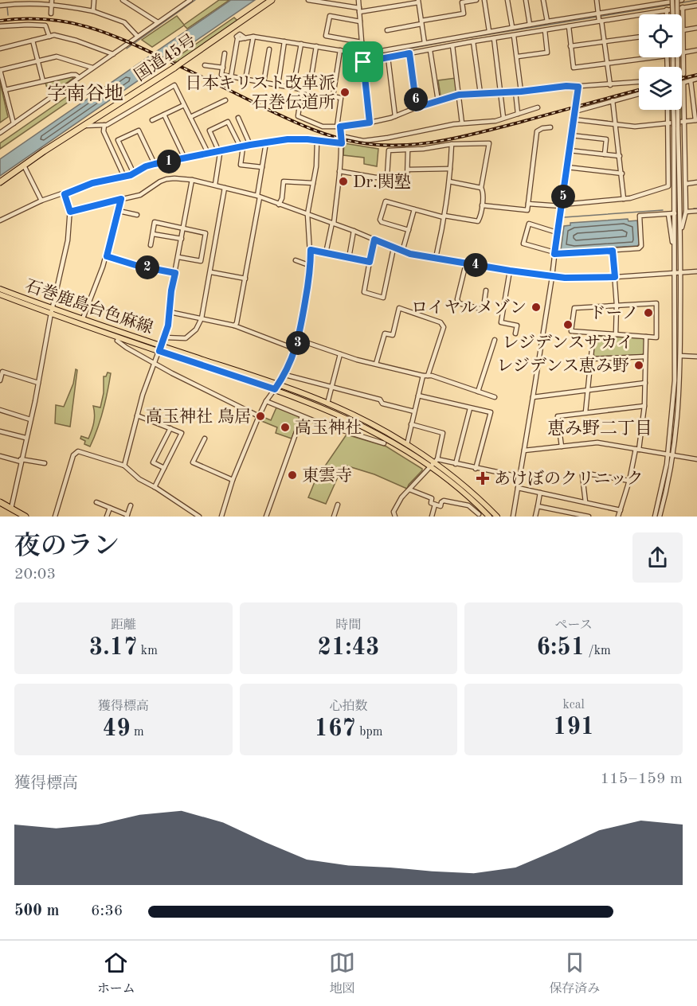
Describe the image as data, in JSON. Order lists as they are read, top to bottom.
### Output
{
  "streets": {
    "highway": ["国道45号"],
    "main road": ["石巻鹿島台色麻線"]
  },
  "districts": ["字南谷地", "恵み野二丁目"],
  "places": {
    "other": [
      "日本キリスト改革派 石巻伝道所",
      "Dr.関塾",
      "ロイヤルメゾン",
      "ドーノ",
      "レジデンスサカイ",
      "レジデンス恵み野",
      "高玉神社 鳥居",
      "高玉神社",
      "東雲寺"
    ],
    "health": ["あけぼのクリニック"]
  },
  "page": {
    "pins": [
      "6",
      "1",
      "5",
      "4",
      "2",
      "3"
    ],
    "heading": ["夜のラン", "20:03"],
    "stats": [
      ["距離", "3.17 km"],
      ["時間", "21:43"],
      ["ペース", "6:51 /km"],
      ["獲得標高", "49 m"],
      ["心拍数", "167 bpm"],
      ["kcal", "191"]
    ],
    "chart": ["獲得標高", "115–159 m"],
    "list": [
      {
        "name": "500 m",
        "note": "6:36"
      }
    ],
    "tabs": ["ホーム", "地図", "保存済み"]
  }
}
